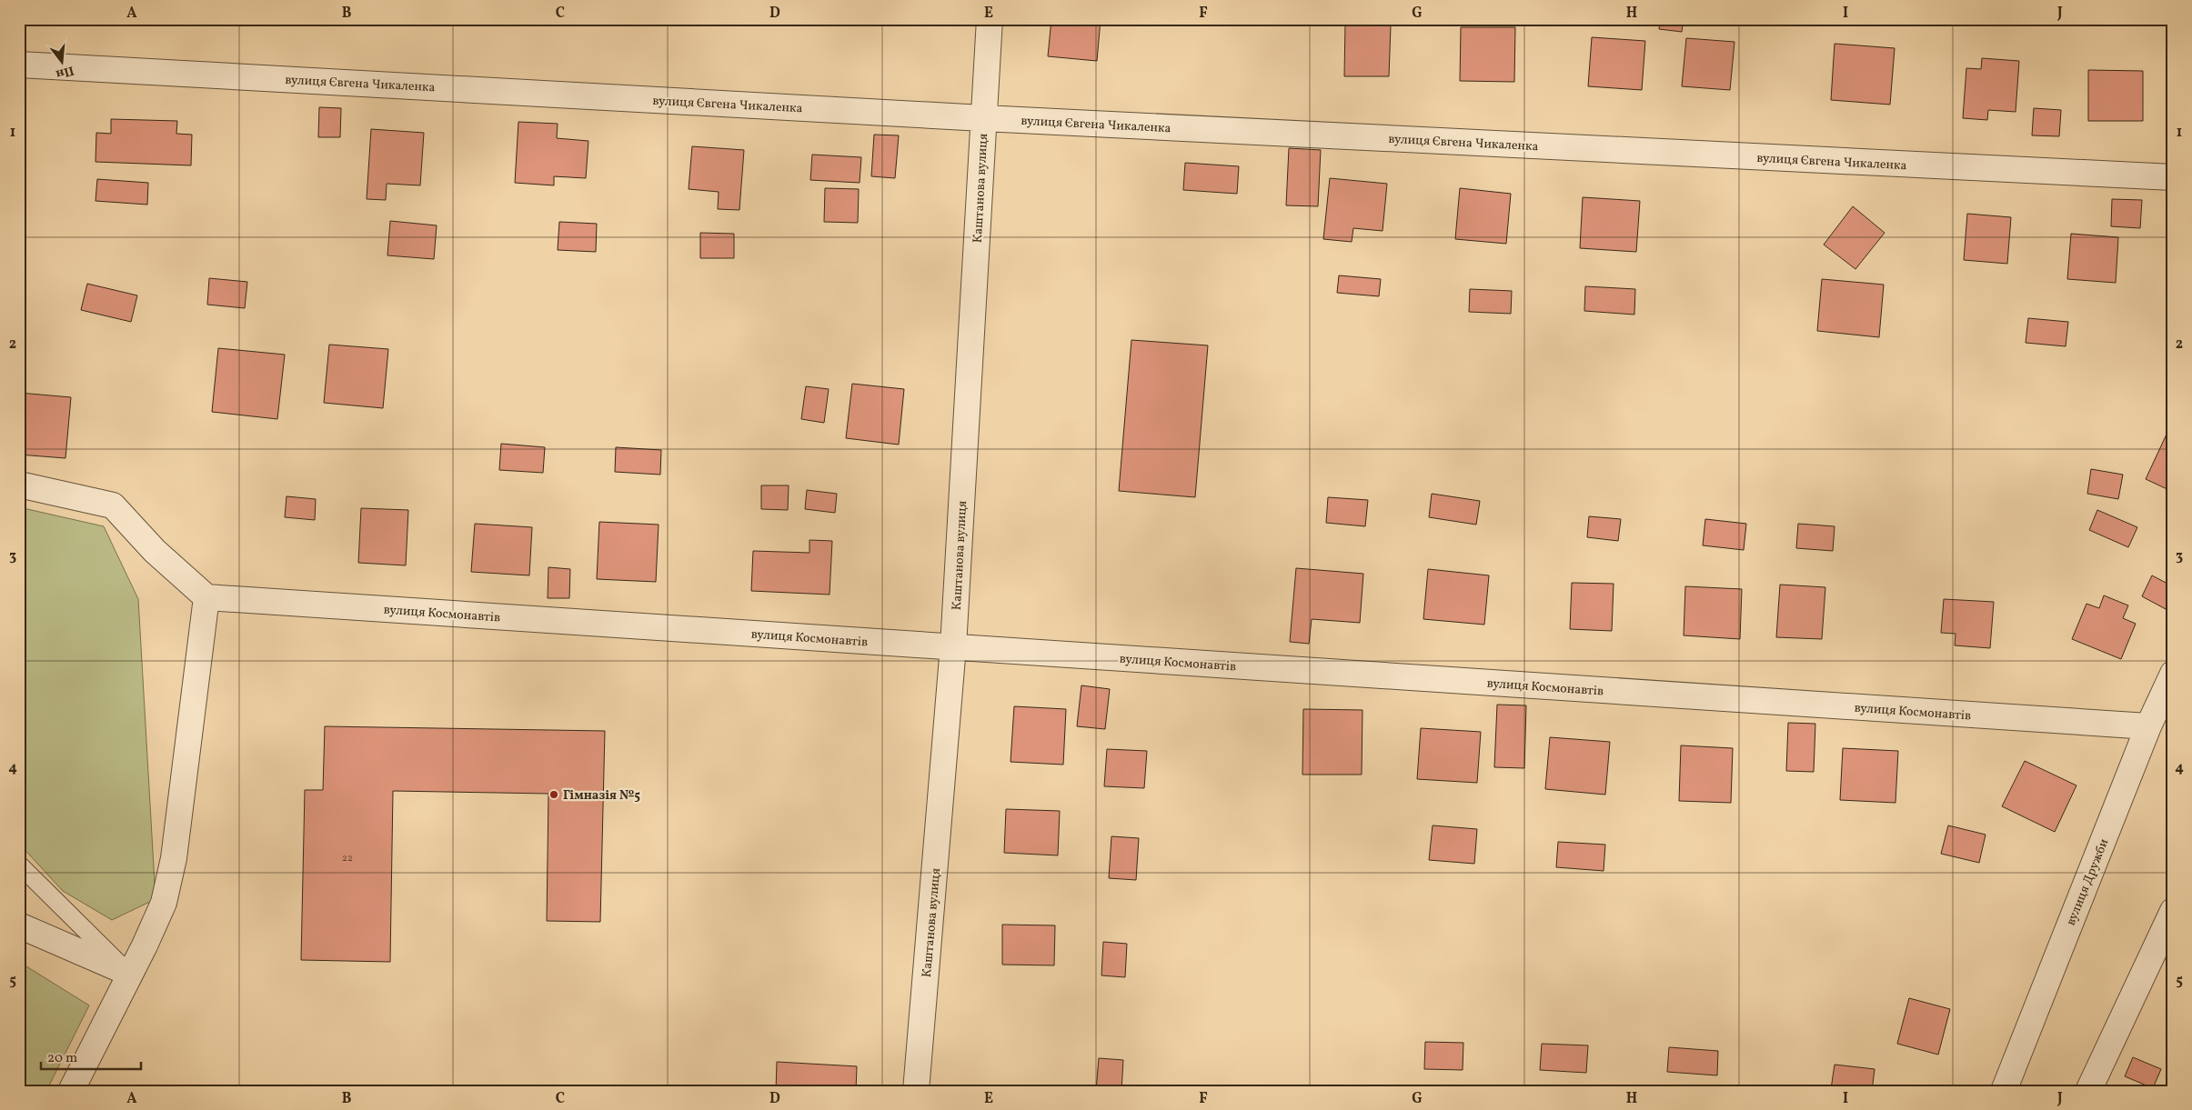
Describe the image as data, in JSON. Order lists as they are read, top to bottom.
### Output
{
  "streets": {
    "street": [
      "вулиця Євгена Чикаленка",
      "Каштанова вулиця",
      "вулиця Космонавтів",
      "вулиця Дружби"
    ]
  },
  "crossings": [
    ["вулиця Євгена Чикаленка", "Каштанова вулиця"],
    ["Каштанова вулиця", "вулиця Космонавтів"],
    ["вулиця Космонавтів", "вулиця Дружби"]
  ],
  "places": ["Гімназія №5"],
  "house_numbers": ["22"],
  "scale_bar": "20 m",
  "north": "bottom",
  "grid": {
    "columns": [
      "A",
      "B",
      "C",
      "D",
      "E",
      "F",
      "G",
      "H",
      "I",
      "J"
    ],
    "rows": [
      "1",
      "2",
      "3",
      "4",
      "5"
    ]
  }
}
